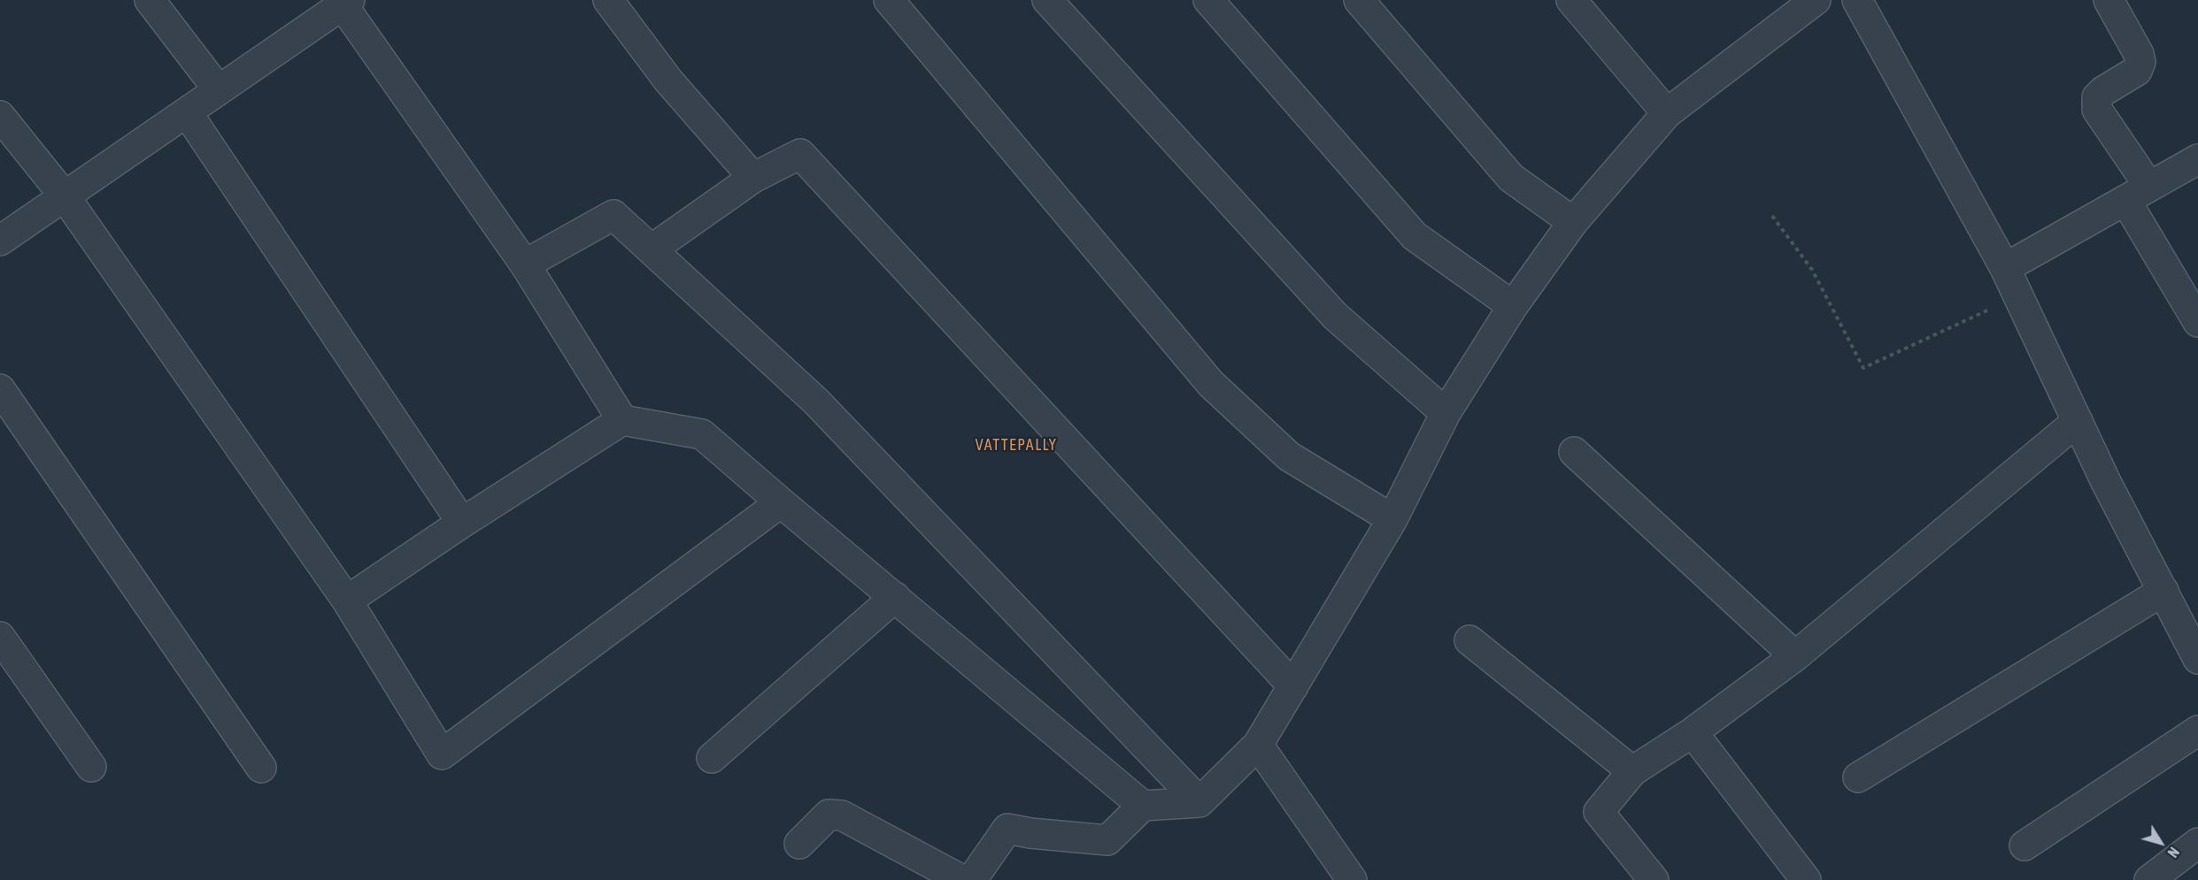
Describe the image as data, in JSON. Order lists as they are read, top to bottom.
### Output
{
  "districts": ["VATTEPALLY"],
  "north": "bottom right"
}
